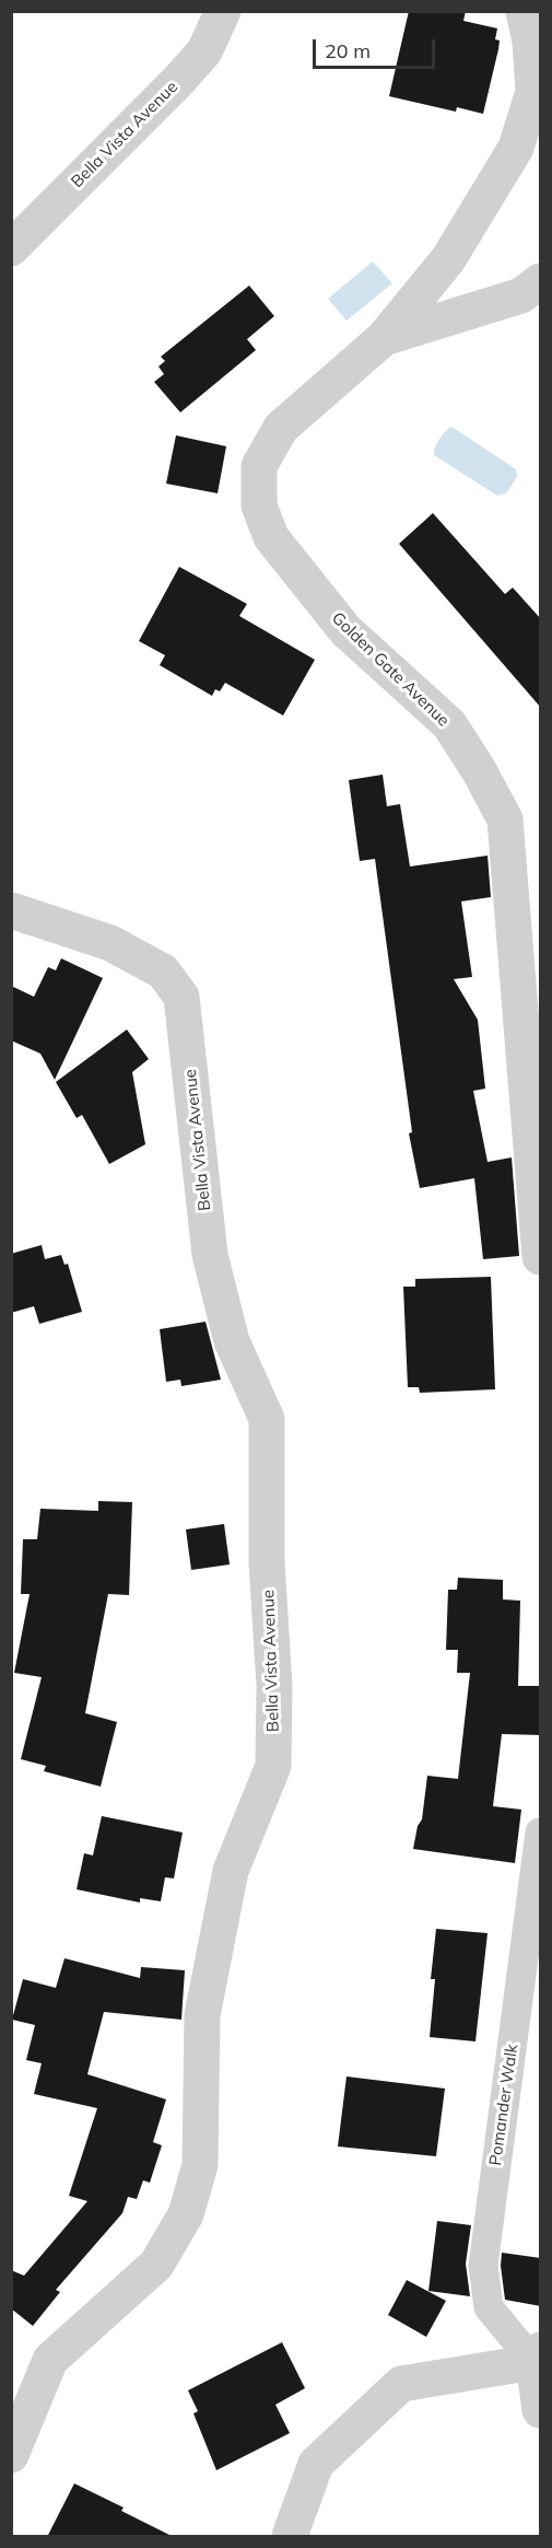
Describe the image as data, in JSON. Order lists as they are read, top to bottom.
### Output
{
  "streets": {
    "street": ["Bella Vista Avenue", "Golden Gate Avenue", "Pomander Walk"]
  },
  "scale_bar": "20 m"
}
